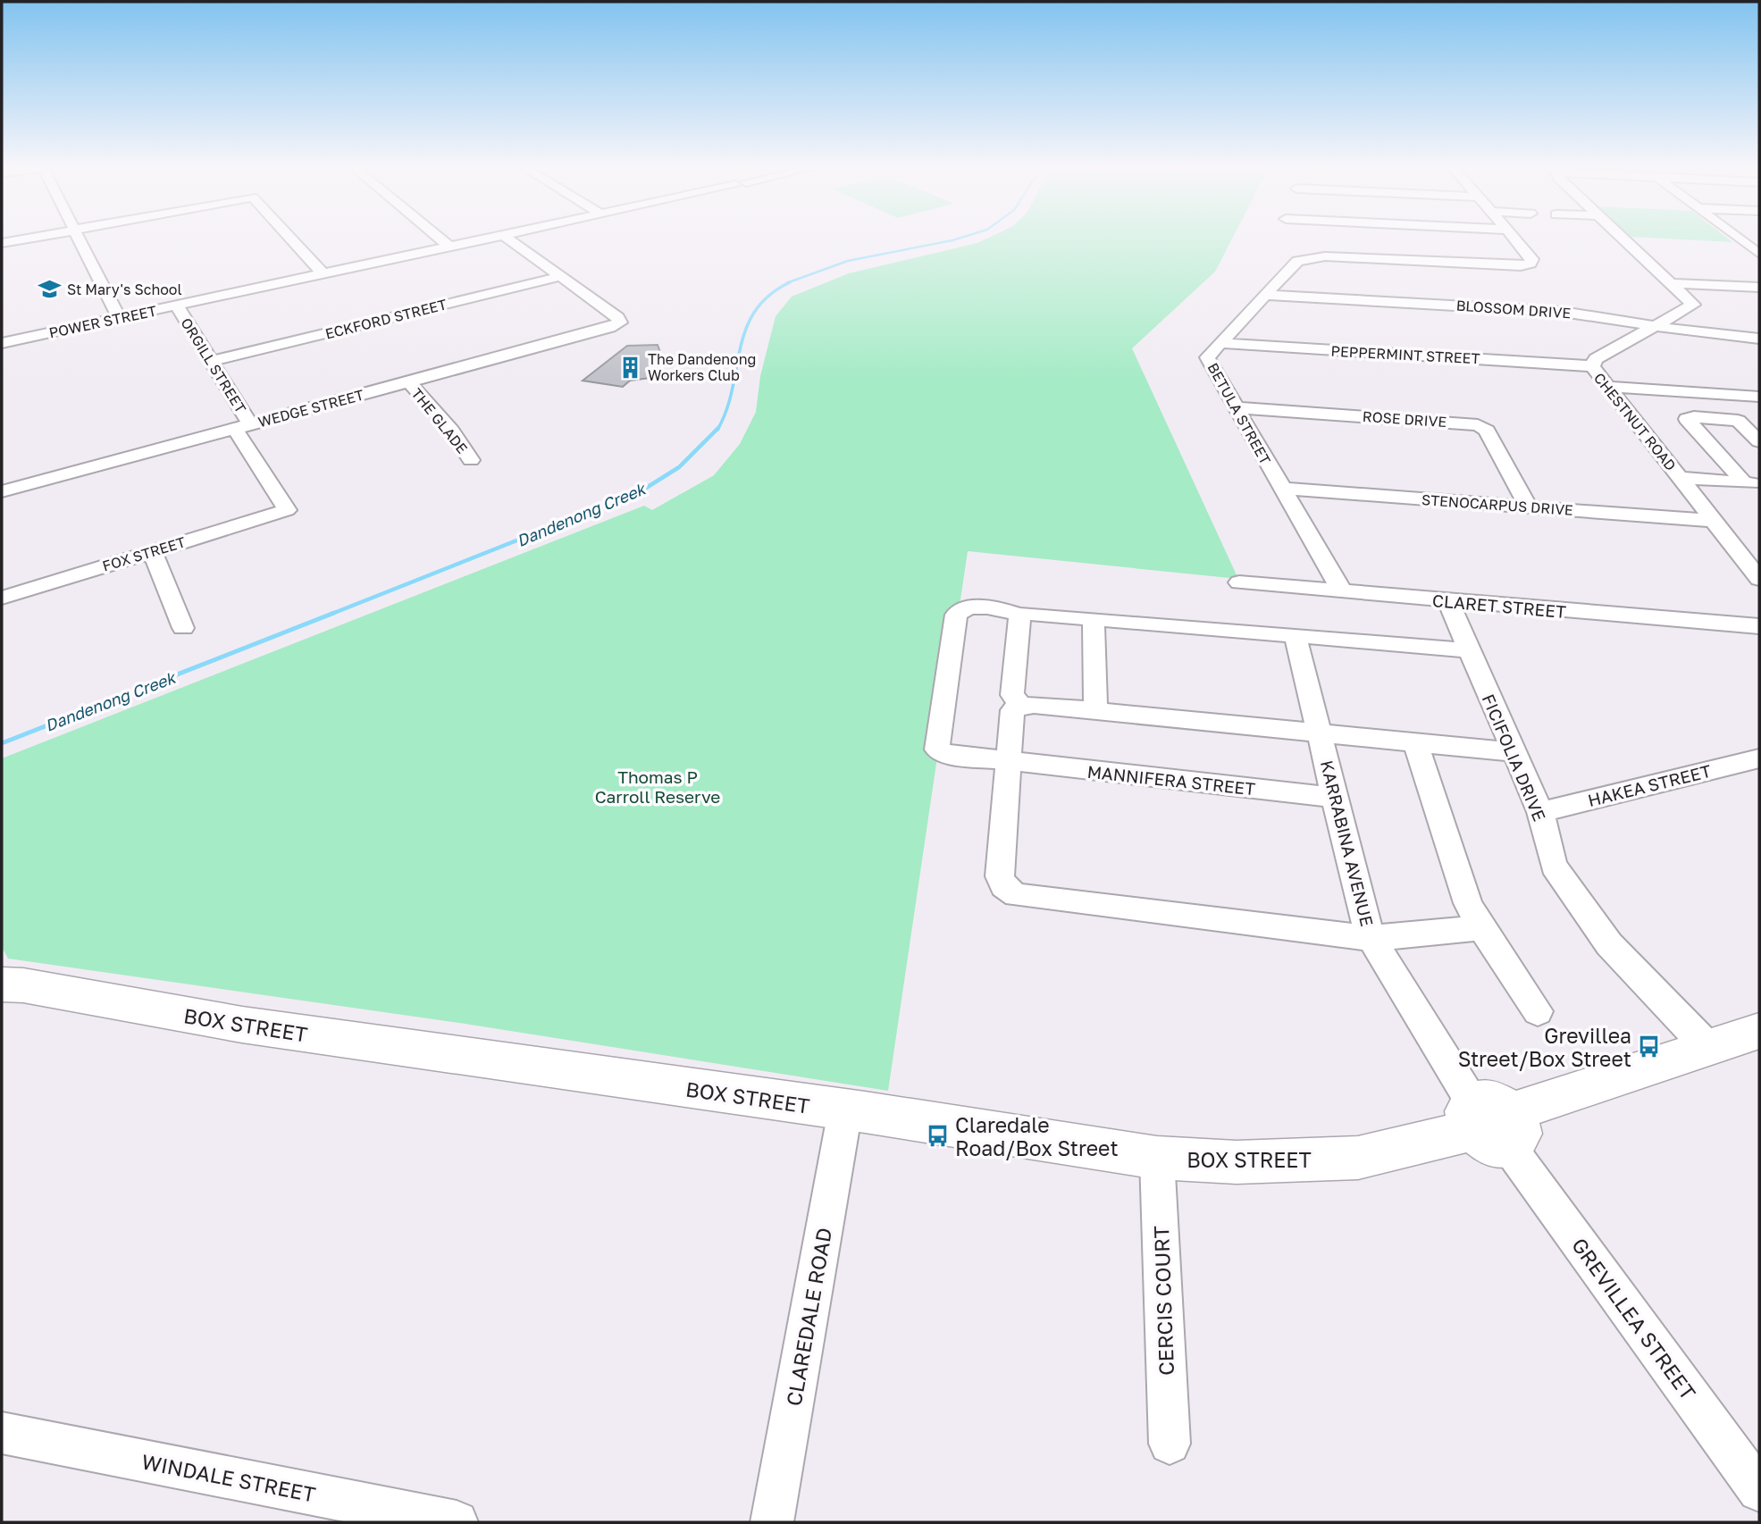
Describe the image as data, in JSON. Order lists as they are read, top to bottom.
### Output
{
  "streets": {
    "main road": ["BOX STREET"],
    "street": [
      "BLOSSOM DRIVE",
      "ECKFORD STREET",
      "POWER STREET",
      "PEPPERMINT STREET",
      "ORGILL STREET",
      "WEDGE STREET",
      "BETULA STREET",
      "ROSE DRIVE",
      "THE GLADE",
      "CHESTNUT ROAD",
      "STENOCARPUS DRIVE",
      "FOX STREET",
      "CLARET STREET",
      "FICIFOLIA DRIVE",
      "MANNIFERA STREET",
      "HAKEA STREET",
      "KARRABINA AVENUE",
      "CERCIS COURT",
      "CLAREDALE ROAD",
      "GREVILLEA STREET",
      "WINDALE STREET"
    ]
  },
  "crossings": [
    ["BLOSSOM DRIVE", "BETULA STREET"],
    ["BLOSSOM DRIVE", "CHESTNUT ROAD"],
    ["ECKFORD STREET", "ORGILL STREET"],
    ["ECKFORD STREET", "WEDGE STREET"],
    ["POWER STREET", "ORGILL STREET"],
    ["PEPPERMINT STREET", "BETULA STREET"],
    ["PEPPERMINT STREET", "CHESTNUT ROAD"],
    ["ORGILL STREET", "WEDGE STREET"],
    ["ORGILL STREET", "FOX STREET"],
    ["WEDGE STREET", "THE GLADE"],
    ["BETULA STREET", "ROSE DRIVE"],
    ["BETULA STREET", "STENOCARPUS DRIVE"],
    ["BETULA STREET", "CLARET STREET"],
    ["ROSE DRIVE", "STENOCARPUS DRIVE"],
    ["CHESTNUT ROAD", "STENOCARPUS DRIVE"],
    ["CLARET STREET", "FICIFOLIA DRIVE"],
    ["FICIFOLIA DRIVE", "HAKEA STREET"],
    ["FICIFOLIA DRIVE", "BOX STREET"],
    ["MANNIFERA STREET", "KARRABINA AVENUE"],
    ["KARRABINA AVENUE", "BOX STREET"],
    ["KARRABINA AVENUE", "GREVILLEA STREET"],
    ["BOX STREET", "CERCIS COURT"],
    ["BOX STREET", "CLAREDALE ROAD"],
    ["BOX STREET", "GREVILLEA STREET"]
  ],
  "water": ["Dandenong Creek"],
  "parks": ["Thomas P Carroll Reserve"],
  "places": {
    "school or university": ["St Mary's School"],
    "building": ["The Dandenong Workers Club"],
    "bus stop": ["Grevillea Street/Box Street", "Claredale Road/Box Street"]
  }
}
